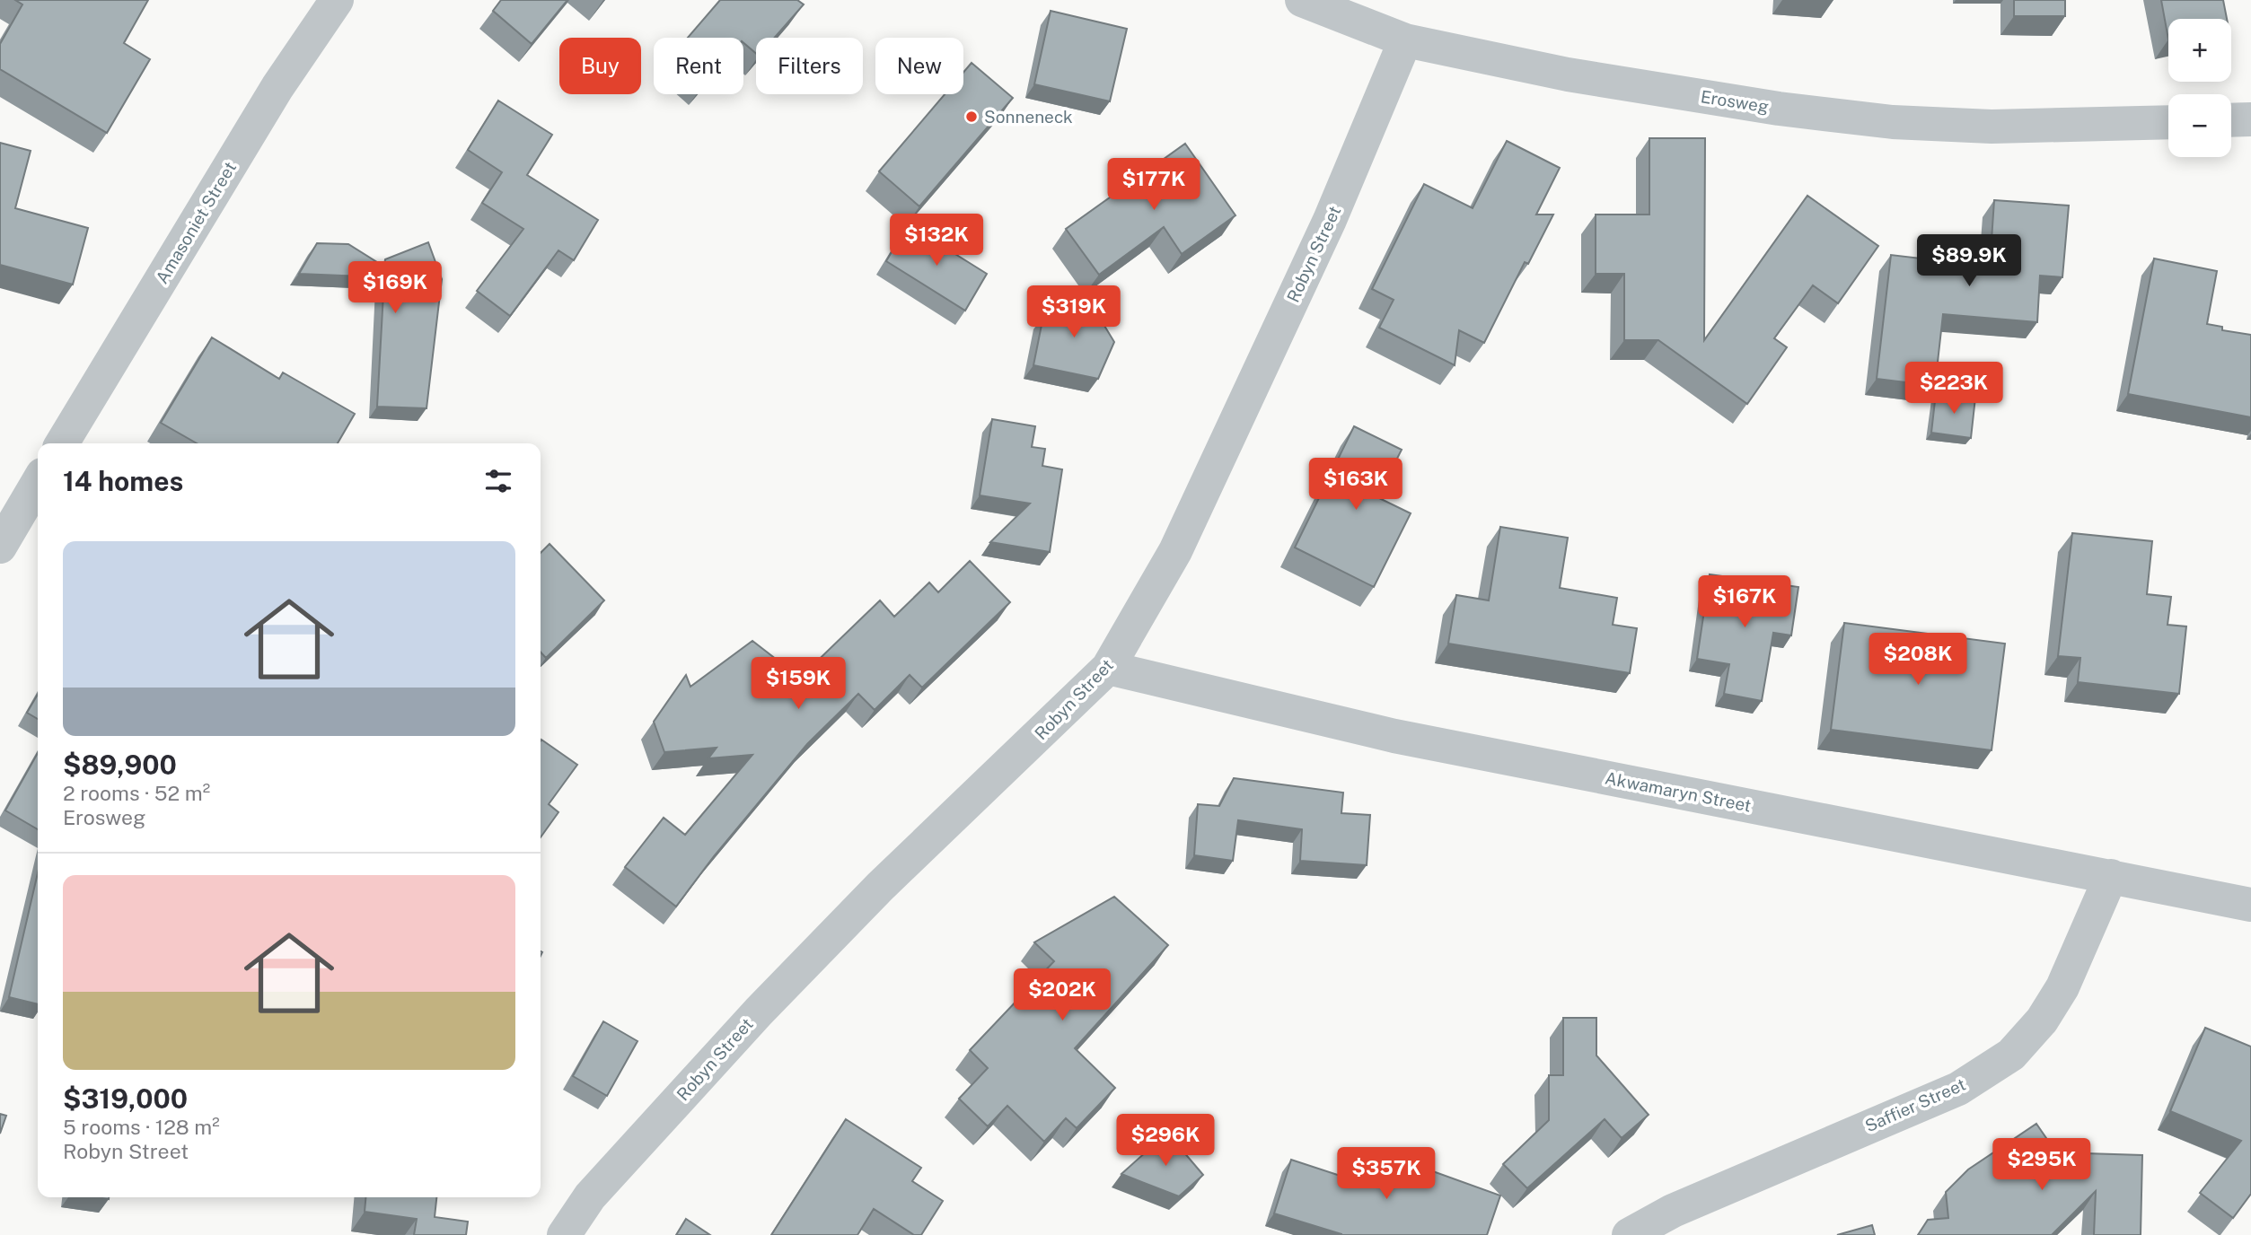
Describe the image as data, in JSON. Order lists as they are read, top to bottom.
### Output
{
  "streets": {
    "street": [
      "Erosweg",
      "Amasoniet Street",
      "Robyn Street",
      "Akwamaryn Street",
      "Saffier Street"
    ]
  },
  "crossings": [
    ["Erosweg", "Robyn Street"],
    ["Robyn Street", "Akwamaryn Street"],
    ["Akwamaryn Street", "Saffier Street"]
  ],
  "places": ["Sonneneck"],
  "page": {
    "map_buttons": ["+", "−"],
    "chip": [
      "Buy",
      "Rent",
      "Filters",
      "New"
    ],
    "price": [
      "$177K",
      "$132K",
      "$89.9K",
      "$169K",
      "$319K",
      "$223K",
      "$163K",
      "$167K",
      "$208K",
      "$159K",
      "$202K",
      "$296K",
      "$295K",
      "$357K"
    ],
    "heading": "14 homes",
    "list": [
      {
        "name": "$89,900",
        "note": "2 rooms · 52 m² · Erosweg"
      },
      {
        "name": "$319,000",
        "note": "5 rooms · 128 m² · Robyn Street"
      }
    ]
  }
}
